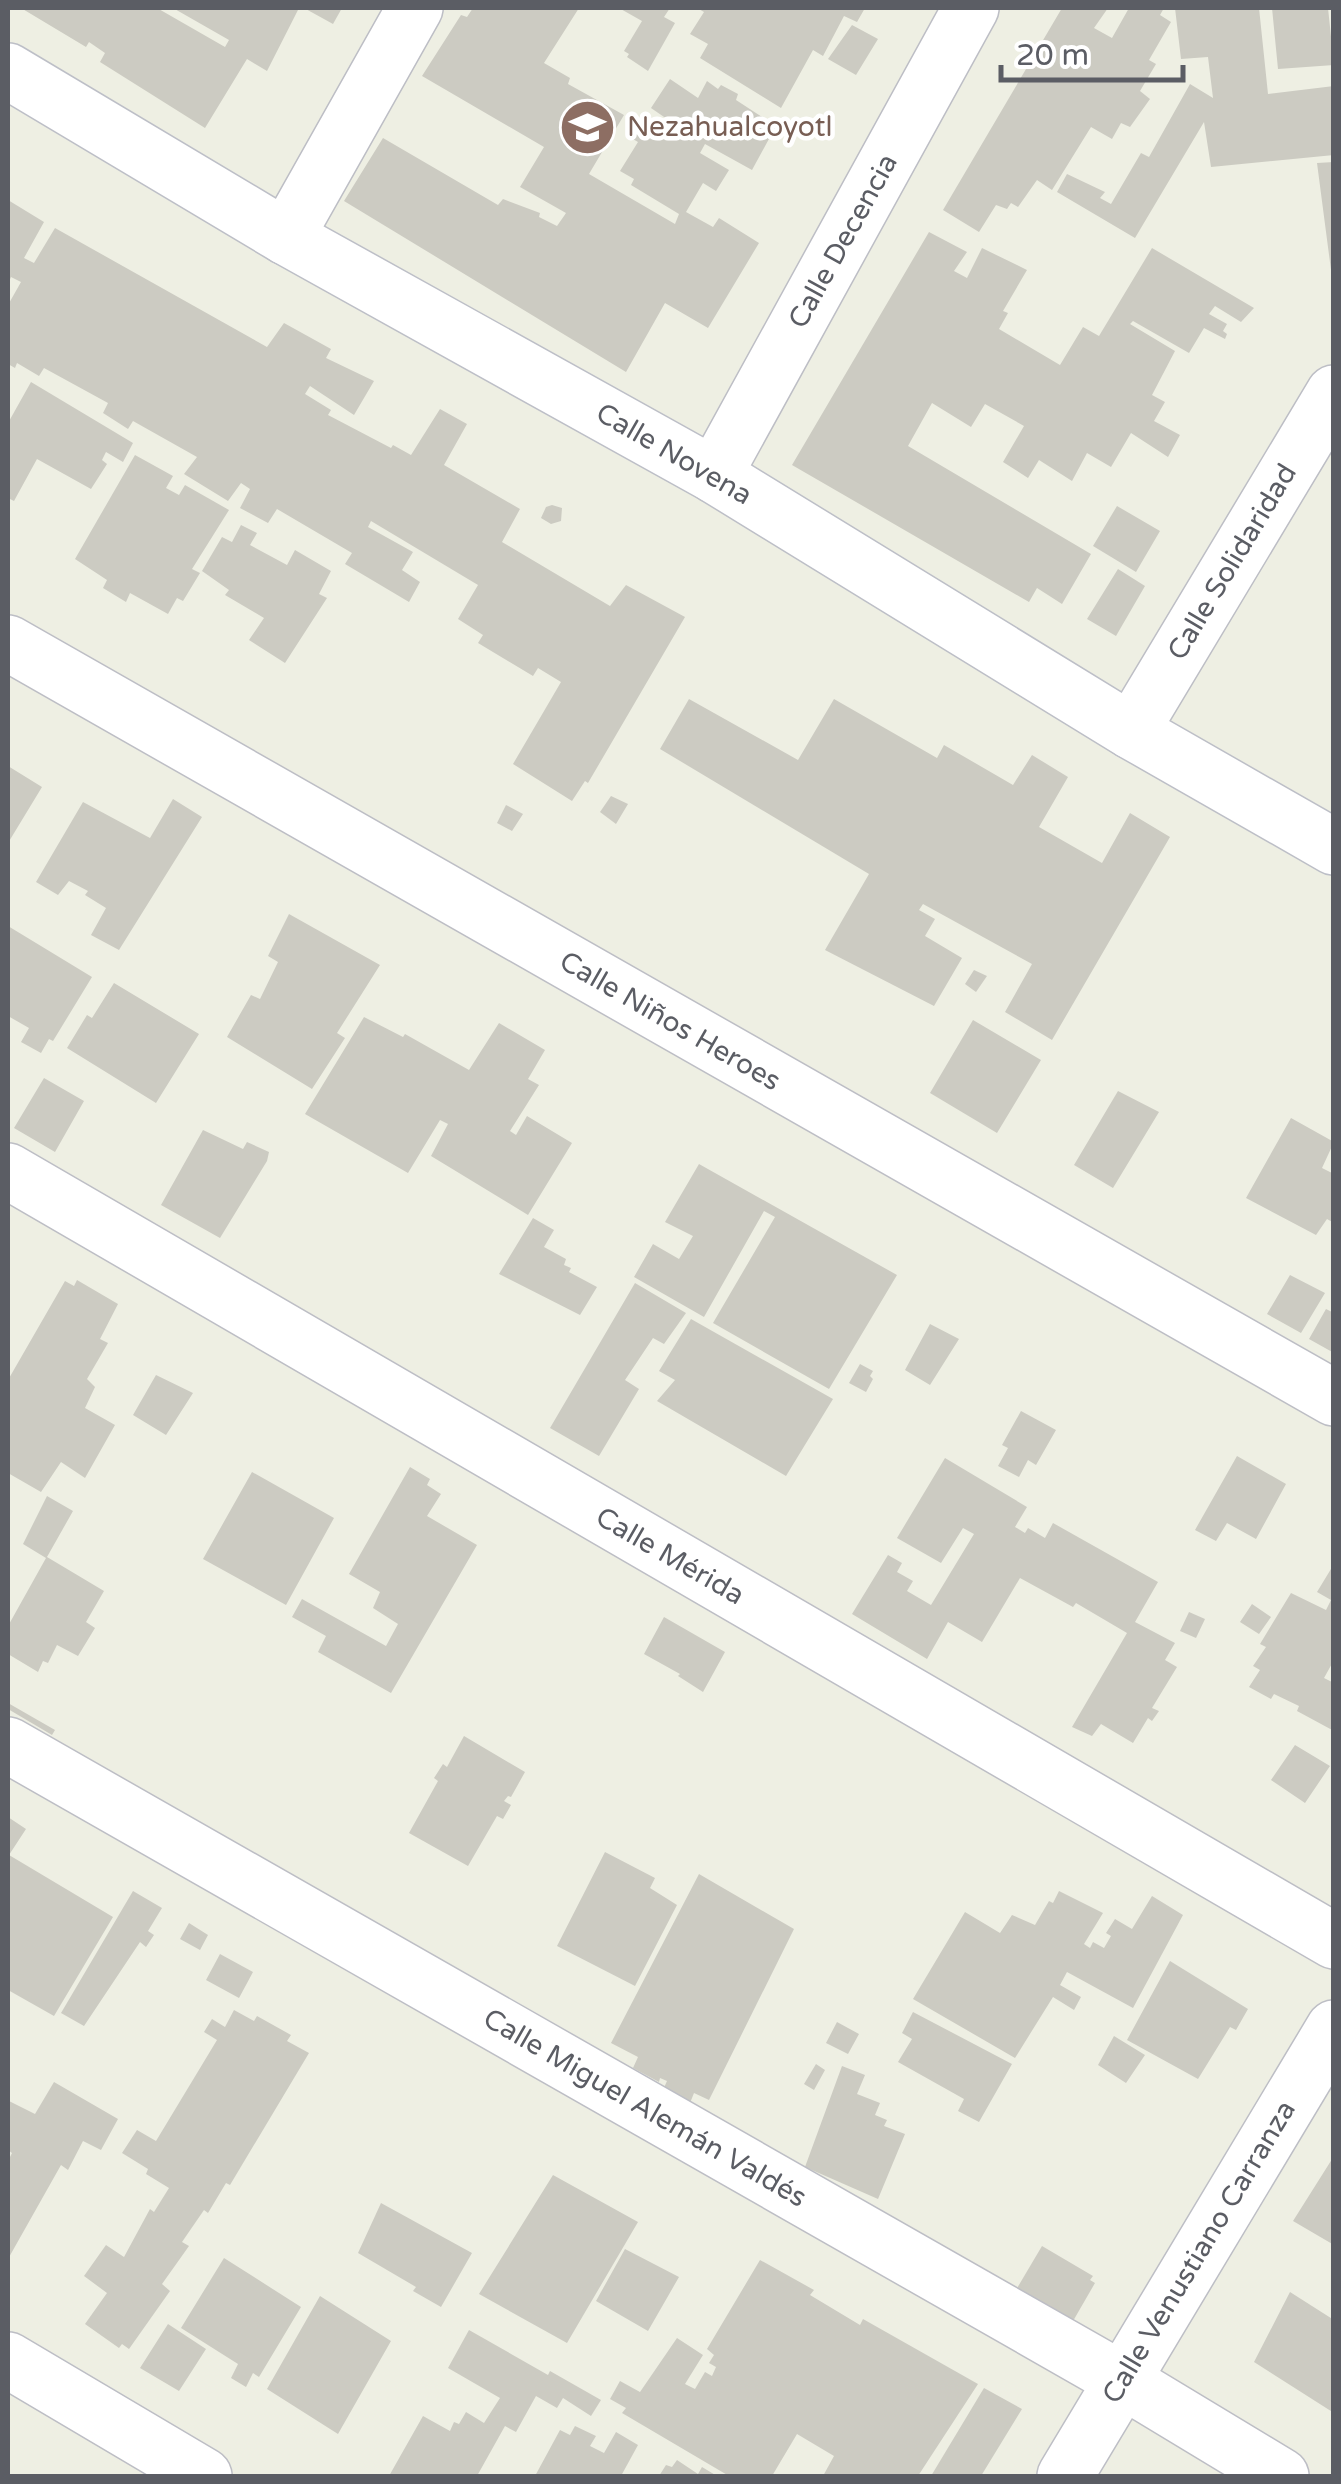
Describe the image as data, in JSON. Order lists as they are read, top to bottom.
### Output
{
  "streets": {
    "street": [
      "Calle Decencia",
      "Calle Novena",
      "Calle Solidaridad",
      "Calle Niños Heroes",
      "Calle Mérida",
      "Calle Miguel Alemán Valdés",
      "Calle Venustiano Carranza"
    ]
  },
  "crossings": [
    ["Calle Decencia", "Calle Novena"],
    ["Calle Novena", "Calle Solidaridad"],
    ["Calle Miguel Alemán Valdés", "Calle Venustiano Carranza"]
  ],
  "places": {
    "school or university": ["Nezahualcoyotl"]
  },
  "scale_bar": "20 m"
}
